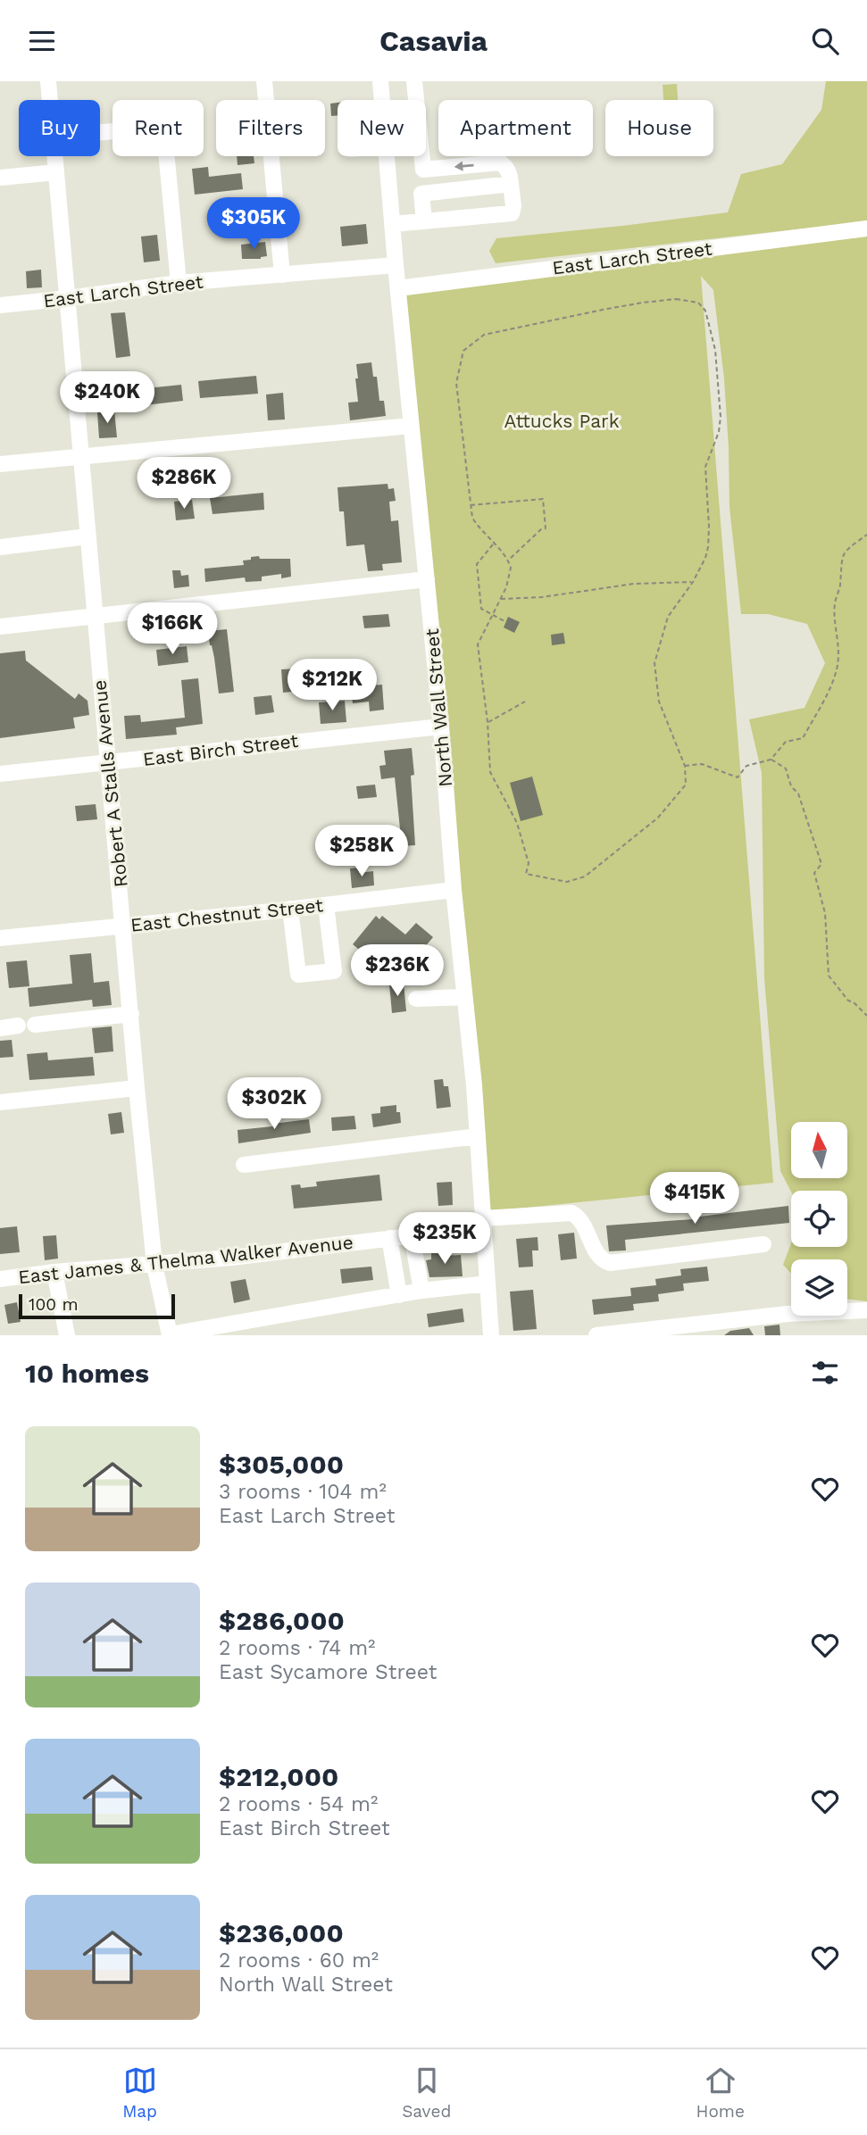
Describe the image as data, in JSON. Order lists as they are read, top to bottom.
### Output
{
  "streets": {
    "street": [
      "East Larch Street",
      "North Wall Street",
      "East Birch Street",
      "Robert A Stalls Avenue",
      "East Chestnut Street",
      "East James & Thelma Walker Avenue"
    ]
  },
  "crossings": [
    ["East Larch Street", "North Wall Street"],
    ["East Larch Street", "Robert A Stalls Avenue"],
    ["North Wall Street", "East Birch Street"],
    ["North Wall Street", "East Chestnut Street"],
    ["North Wall Street", "East James & Thelma Walker Avenue"],
    ["East Birch Street", "Robert A Stalls Avenue"],
    ["Robert A Stalls Avenue", "East Chestnut Street"],
    ["Robert A Stalls Avenue", "East James & Thelma Walker Avenue"]
  ],
  "parks": ["Attucks Park"],
  "scale_bar": "100 m",
  "north": "top",
  "page": {
    "header": "Casavia",
    "chip": [
      "Buy",
      "Rent",
      "Filters",
      "New",
      "Apartment",
      "House"
    ],
    "price": [
      "$305K",
      "$240K",
      "$286K",
      "$166K",
      "$212K",
      "$258K",
      "$236K",
      "$302K",
      "$415K",
      "$235K"
    ],
    "scale": "100 m",
    "heading": "10 homes",
    "list": [
      {
        "name": "$305,000",
        "note": "3 rooms · 104 m² · East Larch Street"
      },
      {
        "name": "$286,000",
        "note": "2 rooms · 74 m² · East Sycamore Street"
      },
      {
        "name": "$212,000",
        "note": "2 rooms · 54 m² · East Birch Street"
      },
      {
        "name": "$236,000",
        "note": "2 rooms · 60 m² · North Wall Street"
      }
    ],
    "tabs": ["Map", "Saved", "Home"]
  }
}
